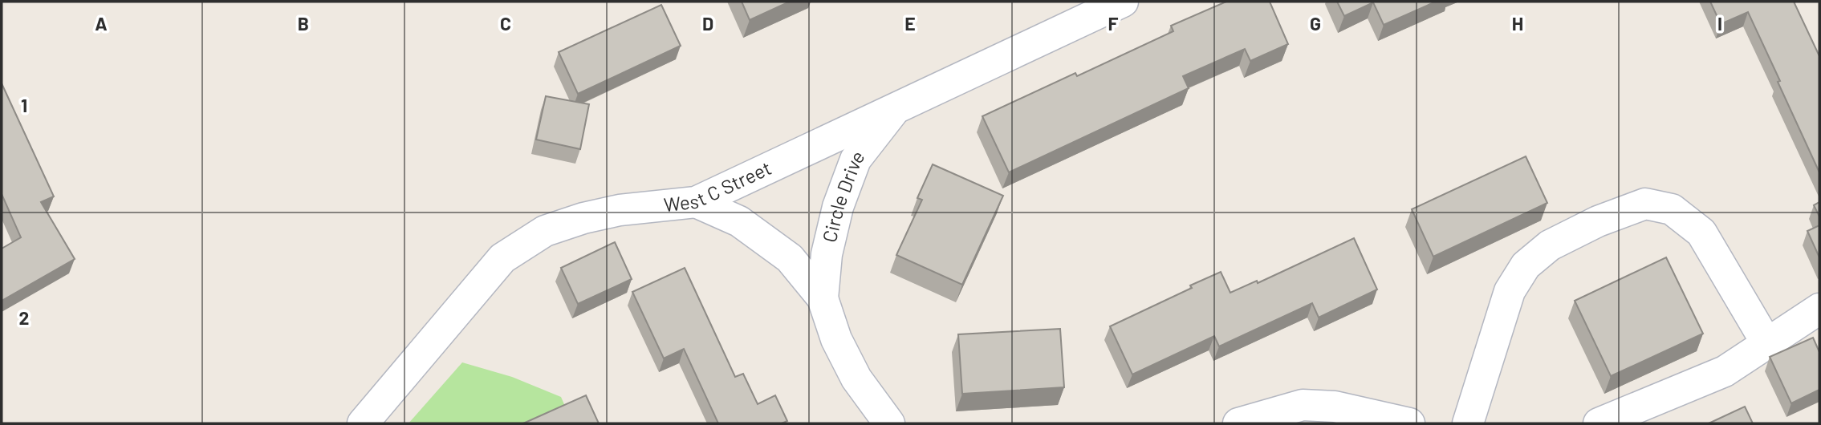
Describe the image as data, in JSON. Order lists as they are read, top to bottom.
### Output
{
  "streets": {
    "street": ["West C Street", "Circle Drive"]
  },
  "crossings": [
    ["West C Street", "Circle Drive"]
  ],
  "grid": {
    "columns": [
      "A",
      "B",
      "C",
      "D",
      "E",
      "F",
      "G",
      "H",
      "I"
    ],
    "rows": ["1", "2"]
  }
}
